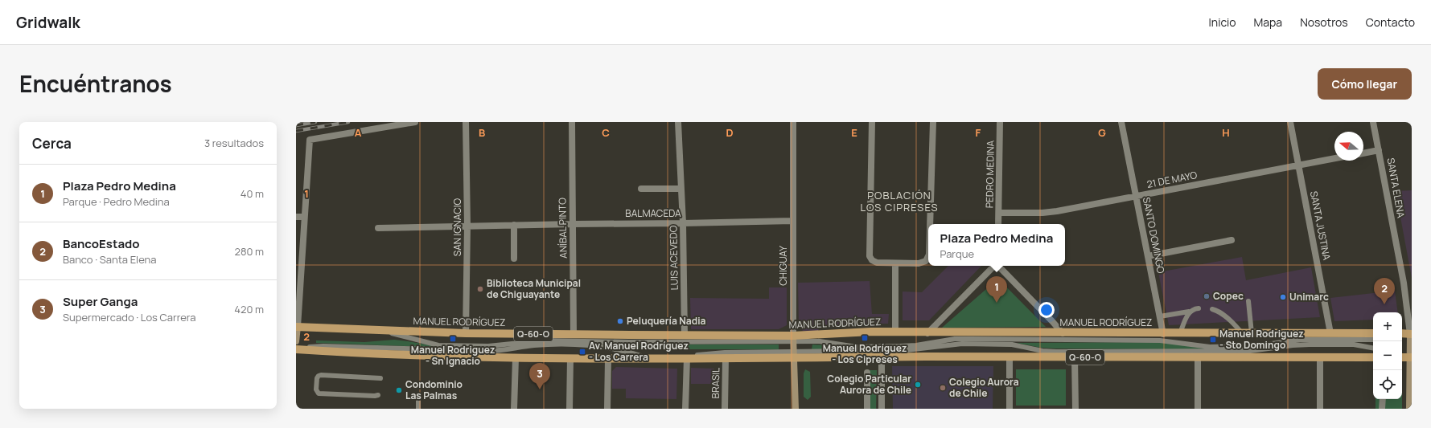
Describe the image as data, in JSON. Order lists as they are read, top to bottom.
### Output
{
  "streets": {
    "main road": ["MANUEL RODRÍGUEZ", "Q-60-O"],
    "street": [
      "PEDRO MEDINA",
      "21 DE MAYO",
      "SANTA ELENA",
      "BALMACEDA",
      "SANTA JUSTINA",
      "SAN IGNACIO",
      "ANÍBAL PINTO",
      "SANTO DOMINGO",
      "LUIS ACEVEDO",
      "CHIGUAY",
      "BRASIL"
    ]
  },
  "crossings": [
    ["PEDRO MEDINA", "21 DE MAYO"],
    ["21 DE MAYO", "SANTA JUSTINA"],
    ["21 DE MAYO", "SANTO DOMINGO"],
    ["BALMACEDA", "SAN IGNACIO"],
    ["BALMACEDA", "ANÍBAL PINTO"],
    ["BALMACEDA", "LUIS ACEVEDO"],
    ["BALMACEDA", "CHIGUAY"],
    ["SANTA JUSTINA", "MANUEL RODRÍGUEZ"],
    ["SAN IGNACIO", "MANUEL RODRÍGUEZ"],
    ["ANÍBAL PINTO", "MANUEL RODRÍGUEZ"],
    ["SANTO DOMINGO", "MANUEL RODRÍGUEZ"],
    ["LUIS ACEVEDO", "MANUEL RODRÍGUEZ"],
    ["CHIGUAY", "MANUEL RODRÍGUEZ"],
    ["CHIGUAY", "Q-60-O"],
    ["Q-60-O", "BRASIL"]
  ],
  "districts": ["POBLACIÓN LOS CIPRESES"],
  "places": {
    "other": [
      "Biblioteca Municipal de Chiguayante",
      "Copec",
      "Unimarc",
      "Peluquería Nadia",
      "Colegio Particular Aurora de Chile",
      "Colegio Aurora de Chile",
      "Condominio Las Palmas"
    ],
    "transit": [
      "Manuel Rodríguez - Los Cipreses",
      "Manuel Rodriguez - Sn Ignacio",
      "Manuel Rodriguez - Sto Domingo",
      "Av. Manuel Rodríguez - Los Carrera"
    ]
  },
  "north": "left",
  "page": {
    "header": "Gridwalk",
    "nav": [
      "Inicio",
      "Mapa",
      "Nosotros",
      "Contacto"
    ],
    "title": "Encuéntranos",
    "buttons": "Cómo llegar",
    "heading": ["Cerca", "3 resultados"],
    "list": [
      {
        "mark": "1",
        "name": "Plaza Pedro Medina",
        "note": "Parque · Pedro Medina",
        "value": "40 m"
      },
      {
        "mark": "2",
        "name": "BancoEstado",
        "note": "Banco · Santa Elena",
        "value": "280 m"
      },
      {
        "mark": "3",
        "name": "Super Ganga",
        "note": "Supermercado · Los Carrera",
        "value": "420 m"
      }
    ],
    "popup": ["Plaza Pedro Medina", "Parque"],
    "pins": ["1", "2", "3"],
    "map_buttons": ["+", "−"]
  },
  "grid": {
    "columns": [
      "A",
      "B",
      "C",
      "D",
      "E",
      "F",
      "G",
      "H"
    ],
    "rows": ["1", "2"]
  }
}
